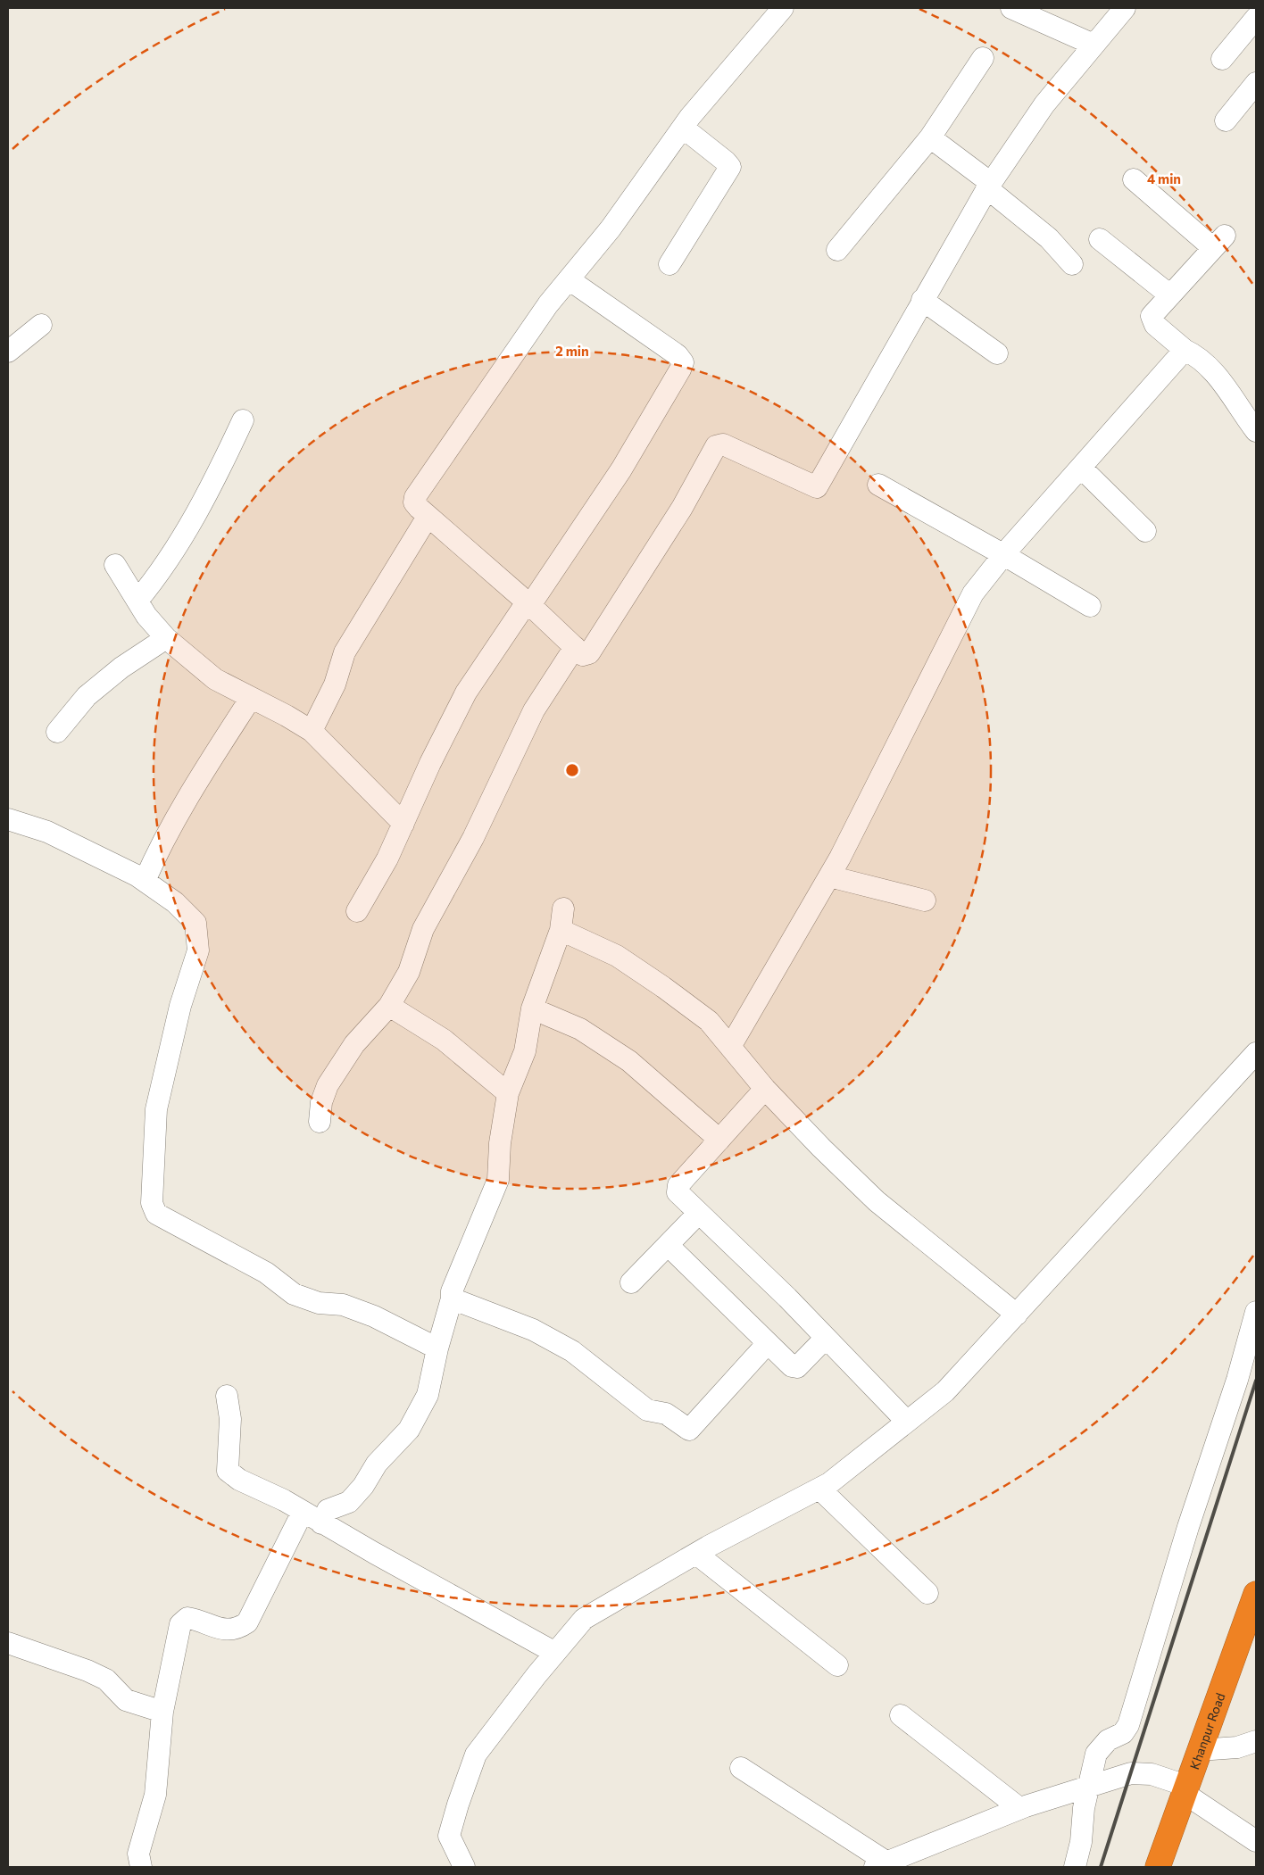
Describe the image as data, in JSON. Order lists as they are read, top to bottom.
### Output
{
  "streets": {
    "highway": ["Khanpur Road"]
  },
  "rings": ["4 min", "2 min"]
}
